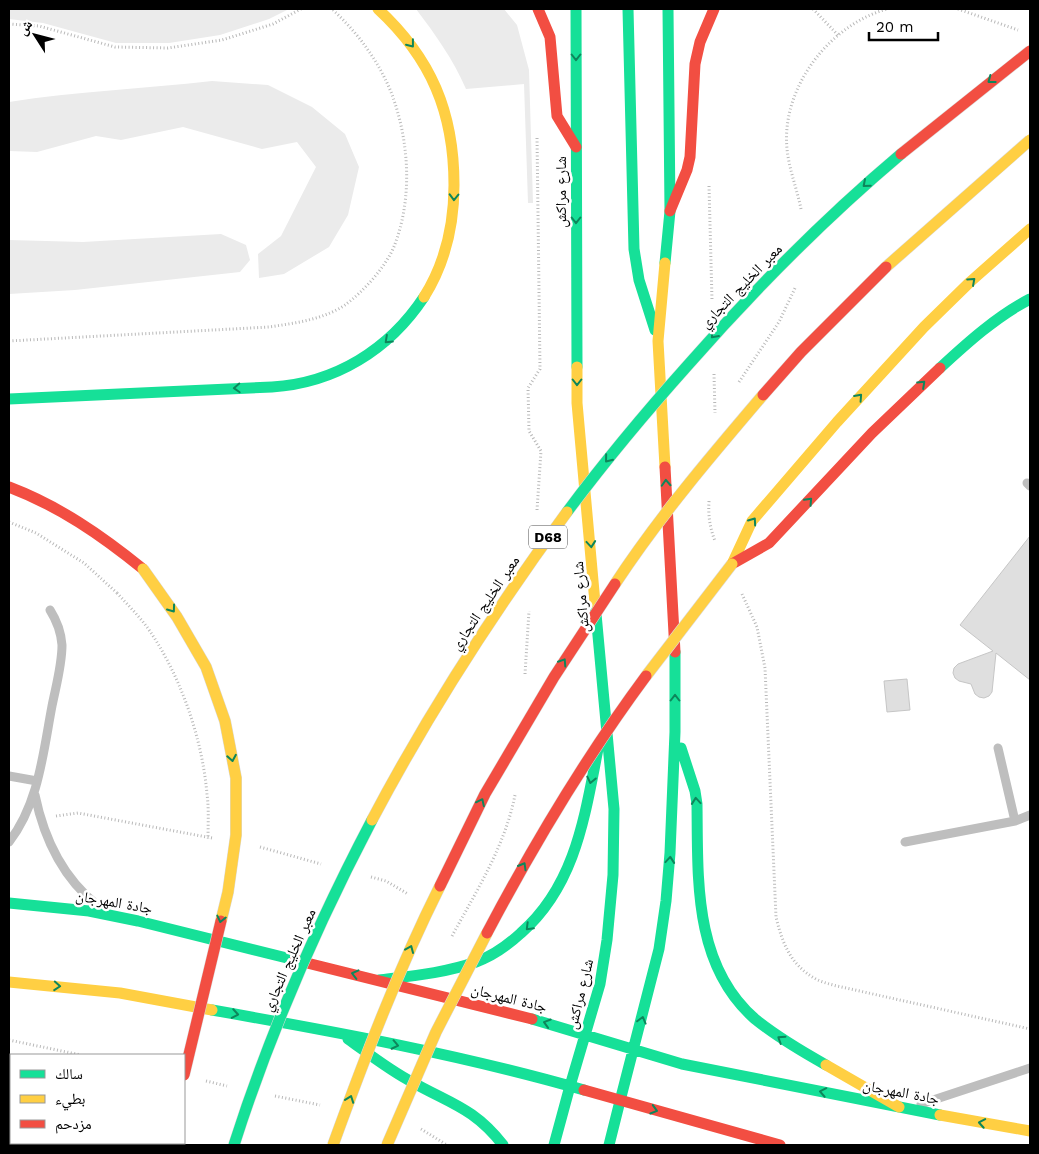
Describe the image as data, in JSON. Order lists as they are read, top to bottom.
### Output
{
  "streets": {
    "main road": [
      "شارع مراكش",
      "معبر الخليج التجاري",
      "D68",
      "جادة المهرجان"
    ]
  },
  "crossings": [
    ["شارع مراكش", "جادة المهرجان"]
  ],
  "legend": ["سالك", "بطيء", "مزدحم"],
  "scale_bar": "20 m",
  "north": "top left"
}
